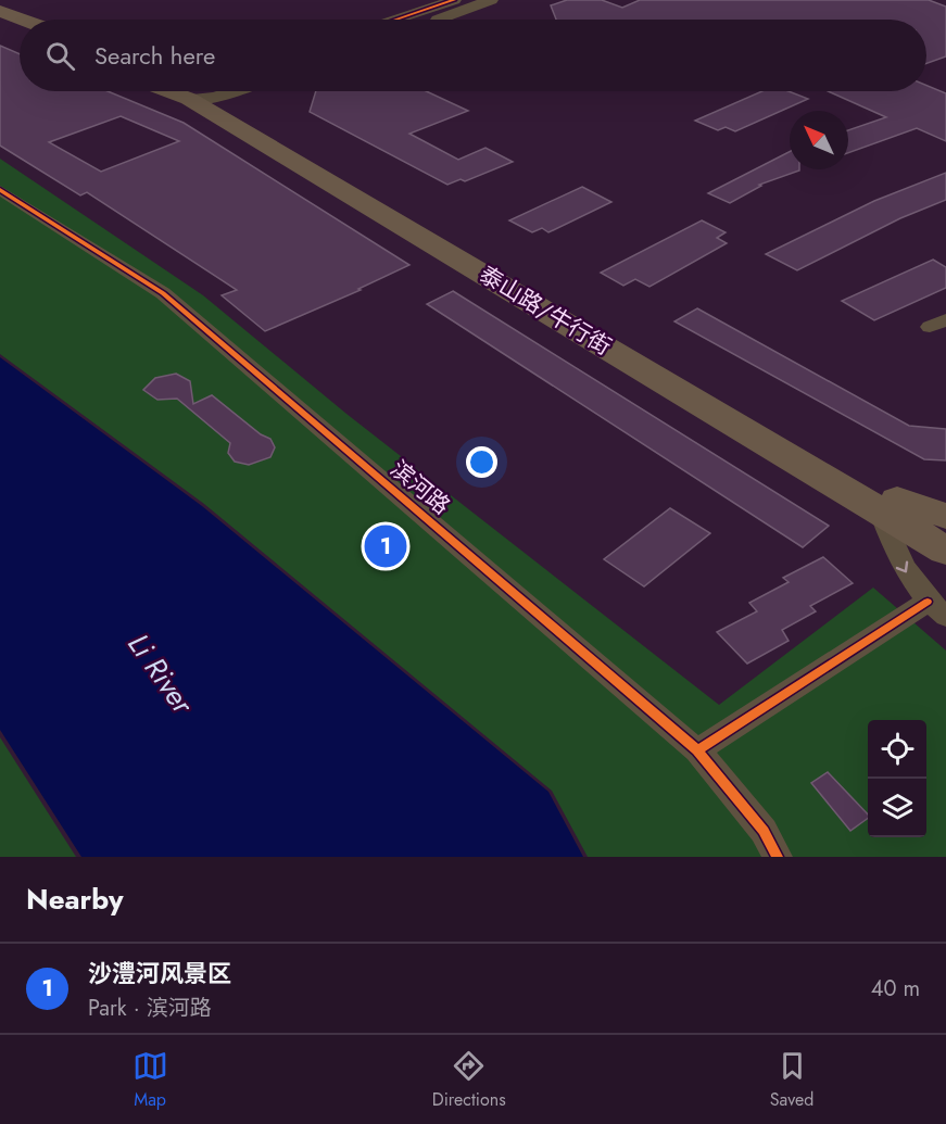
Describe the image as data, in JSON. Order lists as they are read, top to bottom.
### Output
{
  "streets": {
    "main road": ["泰山路/牛行街"],
    "street": ["滨河路"]
  },
  "water": ["Li River"],
  "north": "top left",
  "page": {
    "search": "Search here",
    "pins": "1",
    "heading": "Nearby",
    "list": [
      {
        "mark": "1",
        "name": "沙澧河风景区",
        "note": "Park · 滨河路",
        "value": "40 m"
      }
    ],
    "nav": ["Map", "Directions", "Saved"]
  }
}
